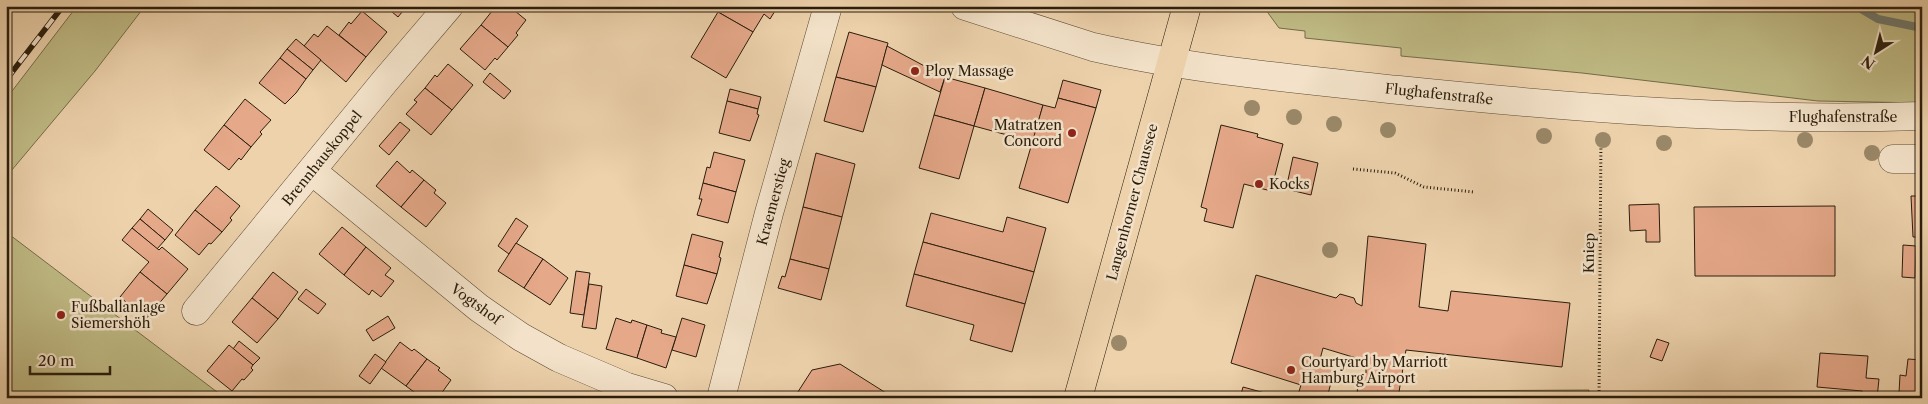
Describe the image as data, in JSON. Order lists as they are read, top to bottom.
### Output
{
  "streets": {
    "main road": ["Langenhorner Chaussee"],
    "street": [
      "Flughafenstraße",
      "Brennhauskoppel",
      "Kraemerstieg",
      "Vogtshof"
    ],
    "path": ["Kniep"]
  },
  "crossings": [
    ["Flughafenstraße", "Langenhorner Chaussee"],
    ["Flughafenstraße", "Kniep"],
    ["Brennhauskoppel", "Vogtshof"]
  ],
  "places": [
    "Ploy Massage",
    "Matratzen Concord",
    "Kocks",
    "Fußballanlage Siemershöh",
    "Courtyard by Marriott Hamburg Airport"
  ],
  "scale_bar": "20 m",
  "north": "bottom left"
}
